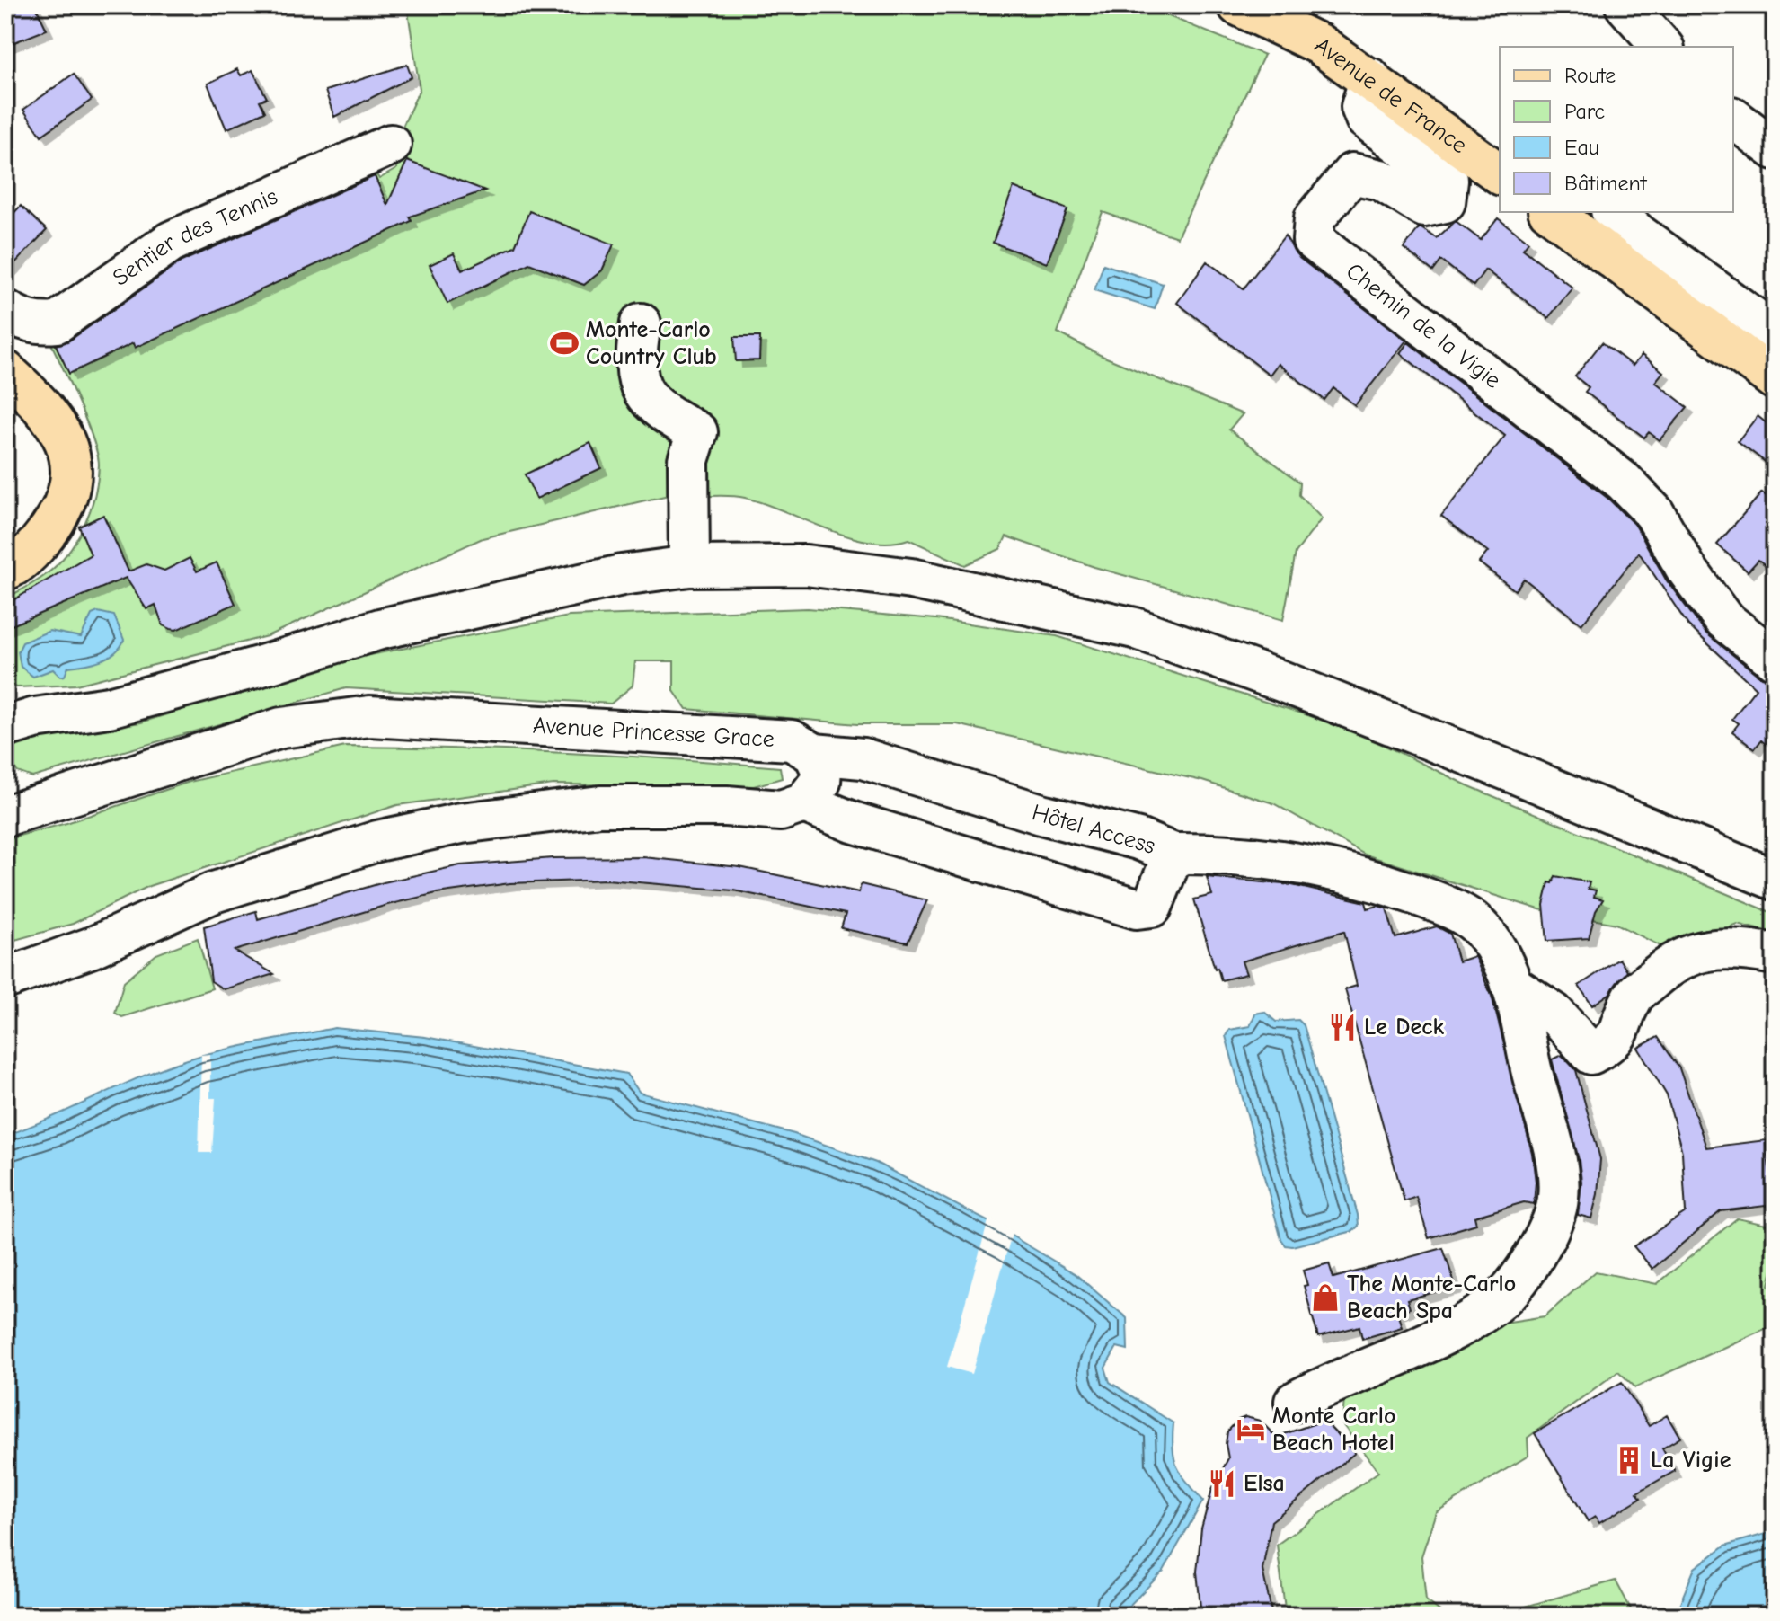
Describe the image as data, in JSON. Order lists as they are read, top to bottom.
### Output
{
  "streets": {
    "main road": ["Avenue de France"],
    "street": [
      "Sentier des Tennis",
      "Chemin de la Vigie",
      "Avenue Princesse Grace",
      "Hôtel Access"
    ]
  },
  "crossings": [
    ["Avenue de France", "Chemin de la Vigie"],
    ["Avenue Princesse Grace", "Hôtel Access"]
  ],
  "places": {
    "sports": ["Monte-Carlo Country Club"],
    "restaurant": ["Le Deck", "Elsa"],
    "shop": ["The Monte-Carlo Beach Spa"],
    "hotel": ["Monte Carlo Beach Hotel"],
    "building": ["La Vigie"]
  },
  "legend": [
    "Route",
    "Parc",
    "Eau",
    "Bâtiment"
  ]
}
